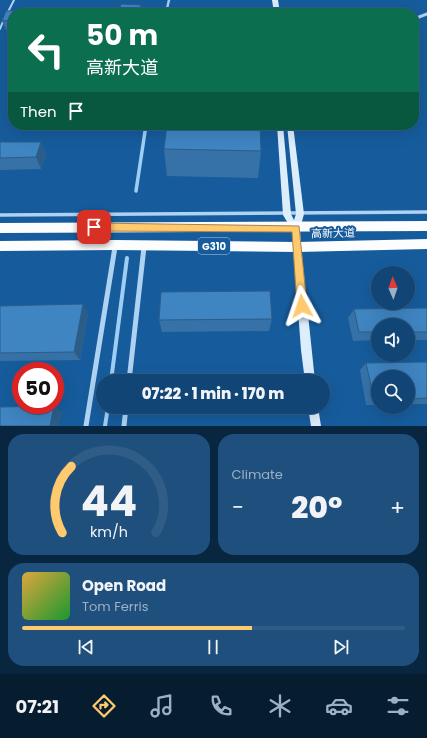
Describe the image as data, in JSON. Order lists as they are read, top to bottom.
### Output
{
  "streets": {
    "highway": ["高新大道", "G310"]
  },
  "north": "top",
  "page": {
    "turn": ["50 m", "高新大道"],
    "then": "Then",
    "limit": "50",
    "trip": "07:22 · 1 min · 170 m",
    "tile": "Climate",
    "heat": ["−", "20°", "+"],
    "song": ["Open Road", "Tom Ferris"],
    "tabs": "07:21",
    "gauge": ["44", "km/h"]
  }
}
